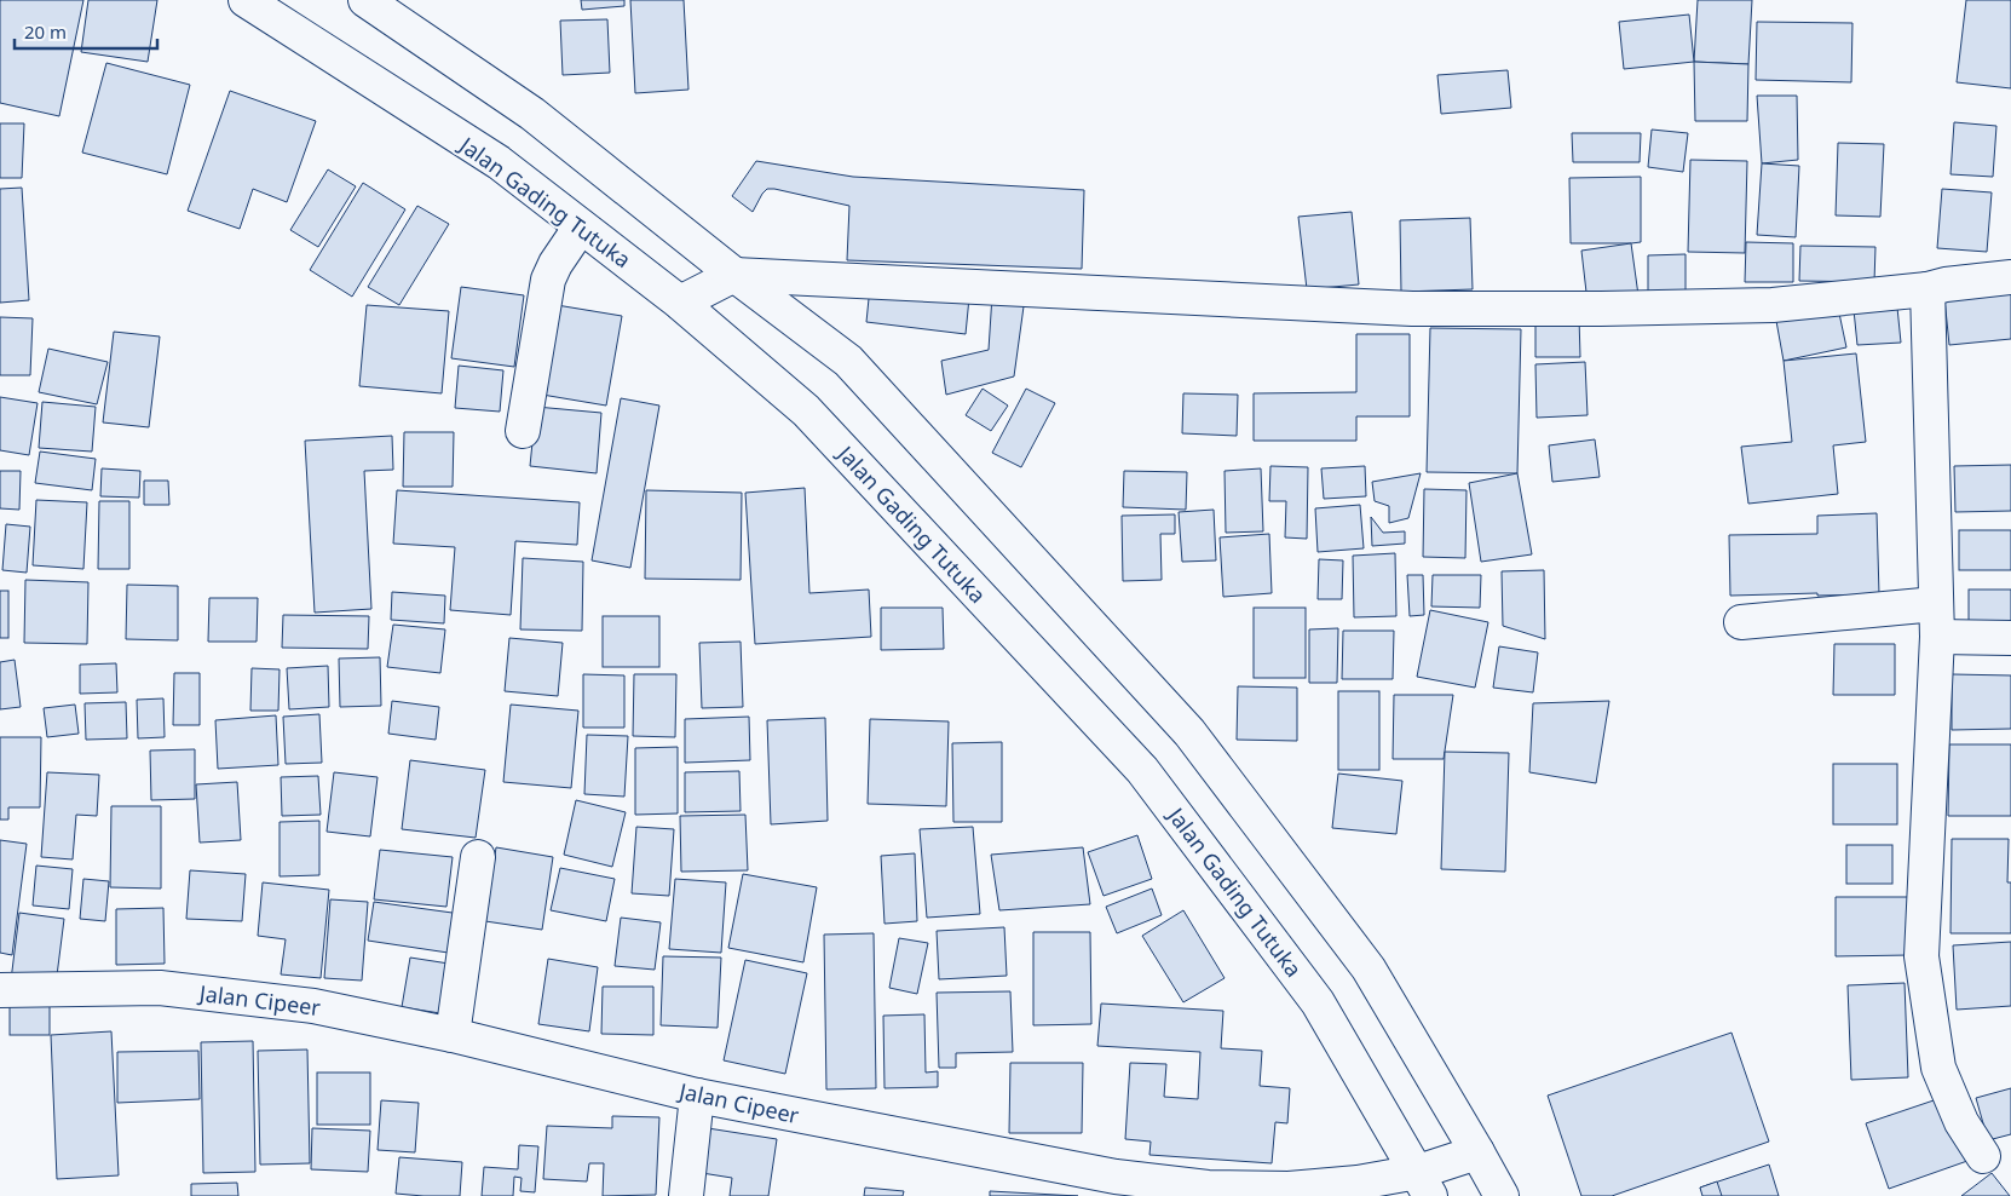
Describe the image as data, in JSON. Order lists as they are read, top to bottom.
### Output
{
  "streets": {
    "street": ["Jalan Gading Tutuka", "Jalan Cipeer"]
  },
  "crossings": [
    ["Jalan Gading Tutuka", "Jalan Cipeer"]
  ],
  "scale_bar": "20 m"
}
